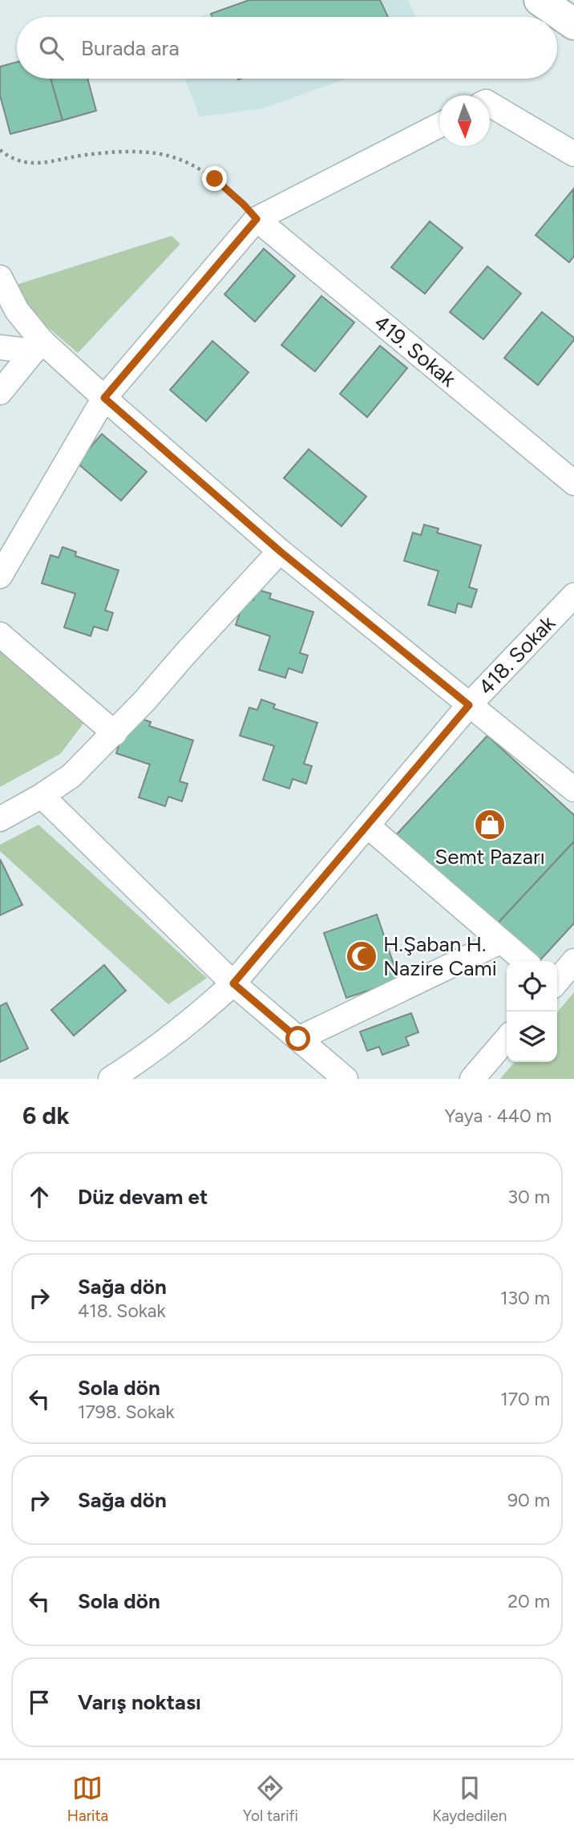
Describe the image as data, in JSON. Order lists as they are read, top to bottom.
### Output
{
  "streets": {
    "street": ["419. Sokak", "418. Sokak"]
  },
  "places": {
    "shop": ["Semt Pazarı"],
    "mosque": ["H.Şaban H. Nazire Cami"]
  },
  "north": "bottom",
  "page": {
    "search": "Burada ara",
    "heading": ["6 dk", "Yaya · 440 m"],
    "list": [
      ["Düz devam et", "30 m"],
      ["Sağa dön", "418. Sokak", "130 m"],
      ["Sola dön", "1798. Sokak", "170 m"],
      ["Sağa dön", "90 m"],
      ["Sola dön", "20 m"],
      "Varış noktası"
    ],
    "nav": ["Harita", "Yol tarifi", "Kaydedilen"]
  }
}
